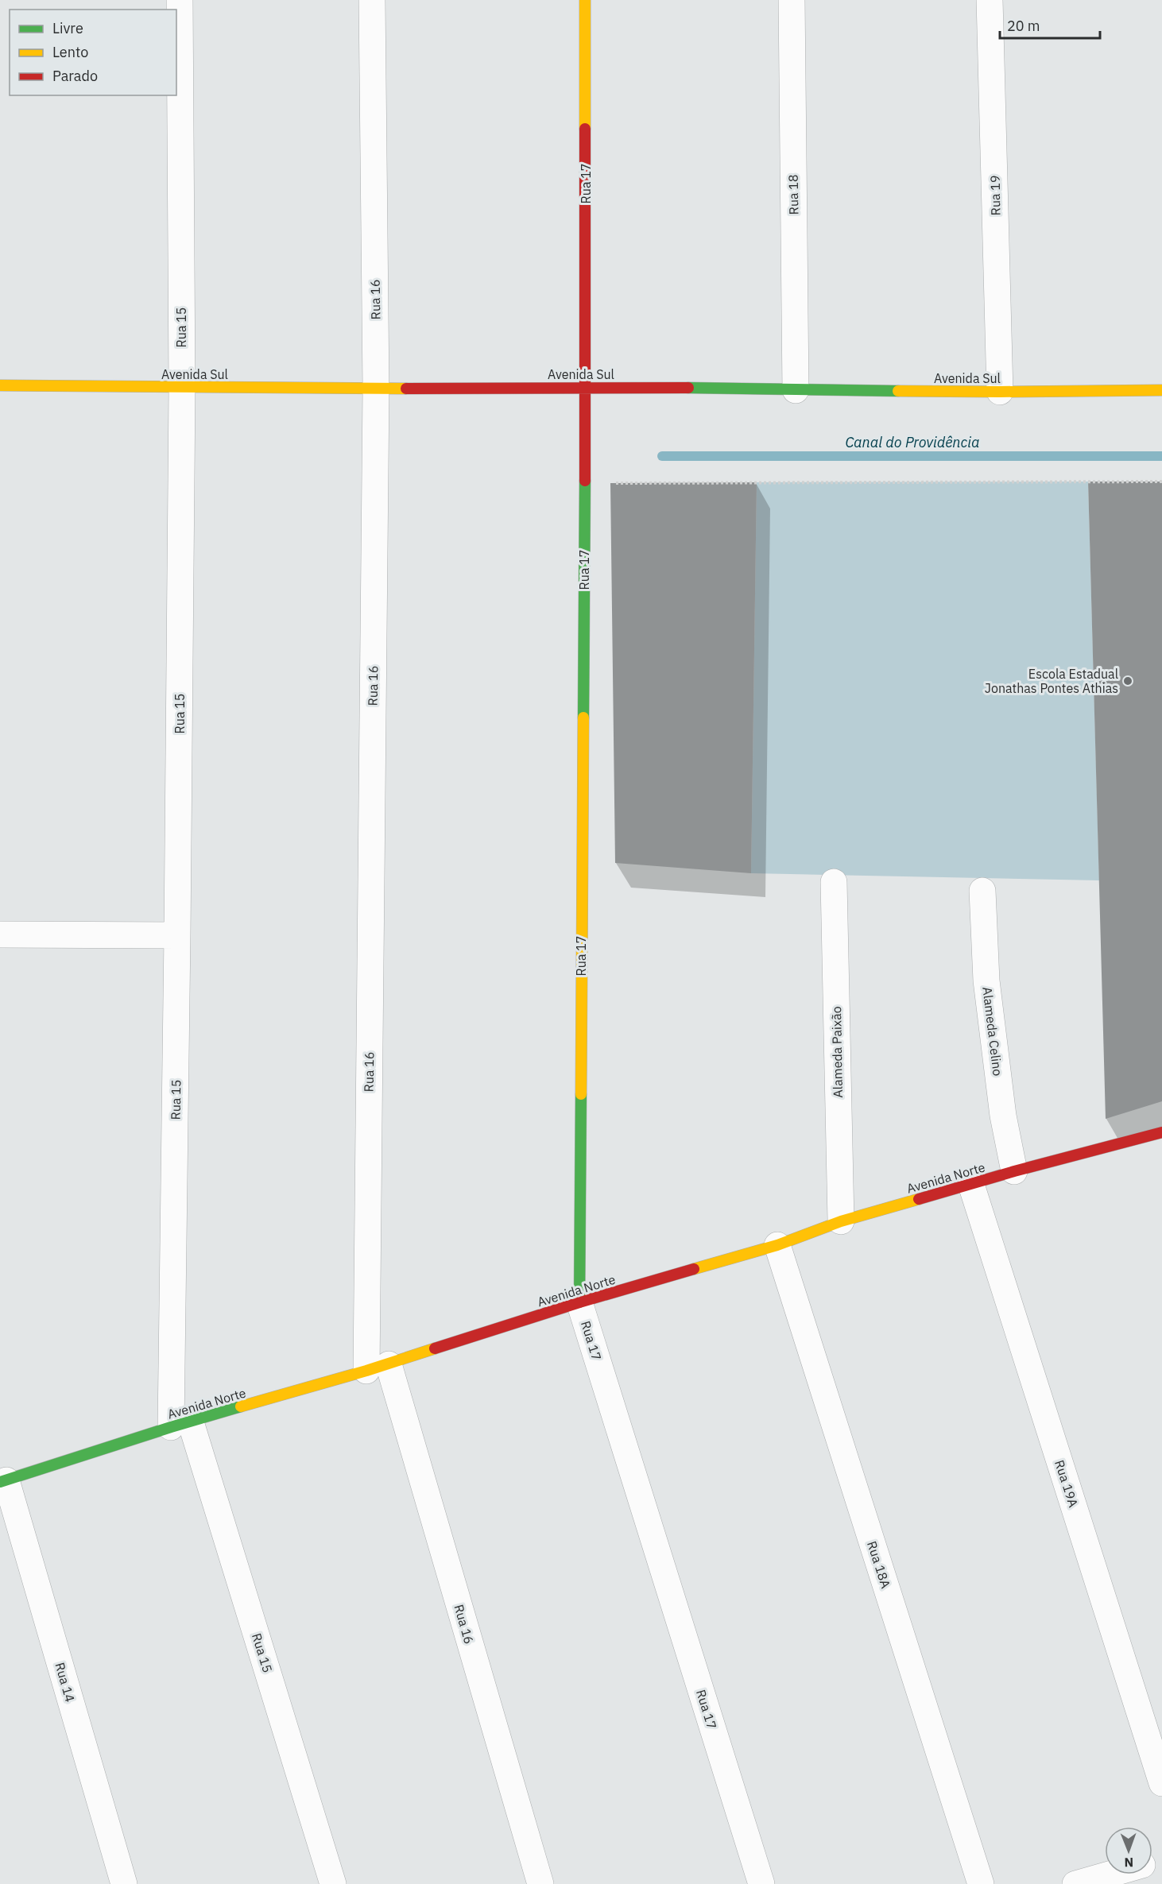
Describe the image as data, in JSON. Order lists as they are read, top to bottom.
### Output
{
  "streets": {
    "street": [
      "Rua 17",
      "Rua 18",
      "Rua 19",
      "Rua 16",
      "Rua 15",
      "Avenida Sul",
      "Alameda Celino",
      "Alameda Paixão",
      "Avenida Norte",
      "Rua 19A",
      "Rua 18A",
      "Rua 14"
    ]
  },
  "crossings": [
    ["Rua 17", "Avenida Sul"],
    ["Rua 17", "Avenida Norte"],
    ["Rua 18", "Avenida Sul"],
    ["Rua 19", "Avenida Sul"],
    ["Rua 16", "Avenida Sul"],
    ["Rua 16", "Avenida Norte"],
    ["Rua 15", "Avenida Sul"],
    ["Rua 15", "Avenida Norte"],
    ["Alameda Celino", "Avenida Norte"],
    ["Alameda Paixão", "Avenida Norte"],
    ["Avenida Norte", "Rua 19A"],
    ["Avenida Norte", "Rua 18A"],
    ["Avenida Norte", "Rua 14"]
  ],
  "water": ["Canal do Providência"],
  "places": ["Escola Estadual Jonathas Pontes Athias"],
  "legend": ["Livre", "Lento", "Parado"],
  "scale_bar": "20 m",
  "north": "bottom"
}
